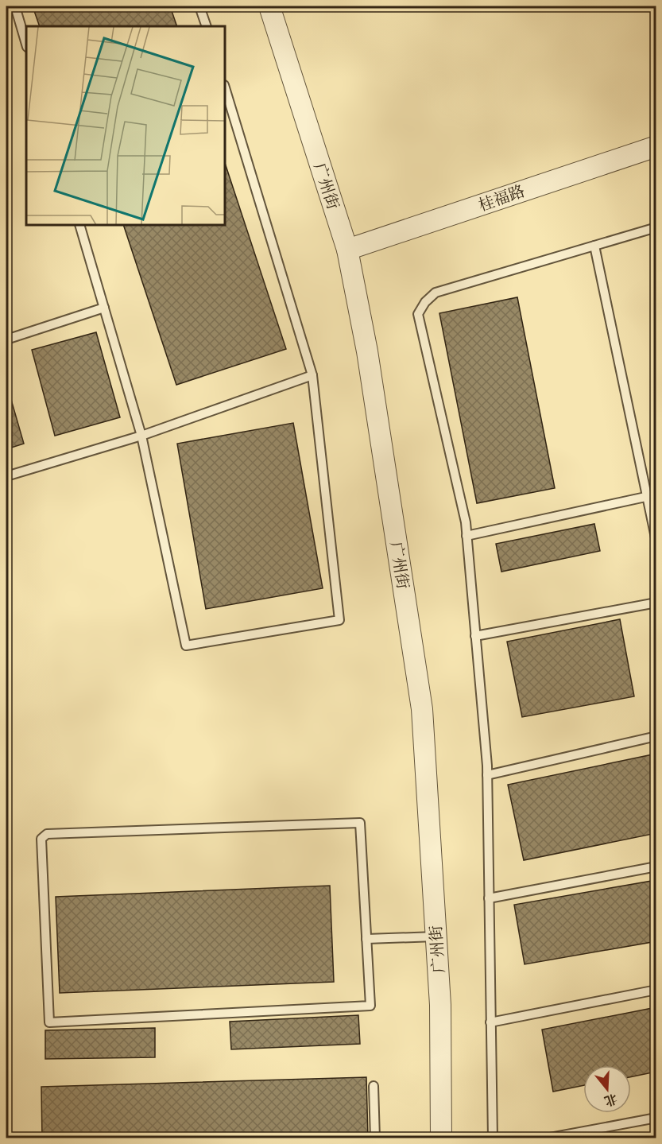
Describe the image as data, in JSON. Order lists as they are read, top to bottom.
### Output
{
  "streets": {
    "street": ["广州街", "桂福路"]
  },
  "crossings": [
    ["广州街", "桂福路"]
  ],
  "north": "bottom"
}
